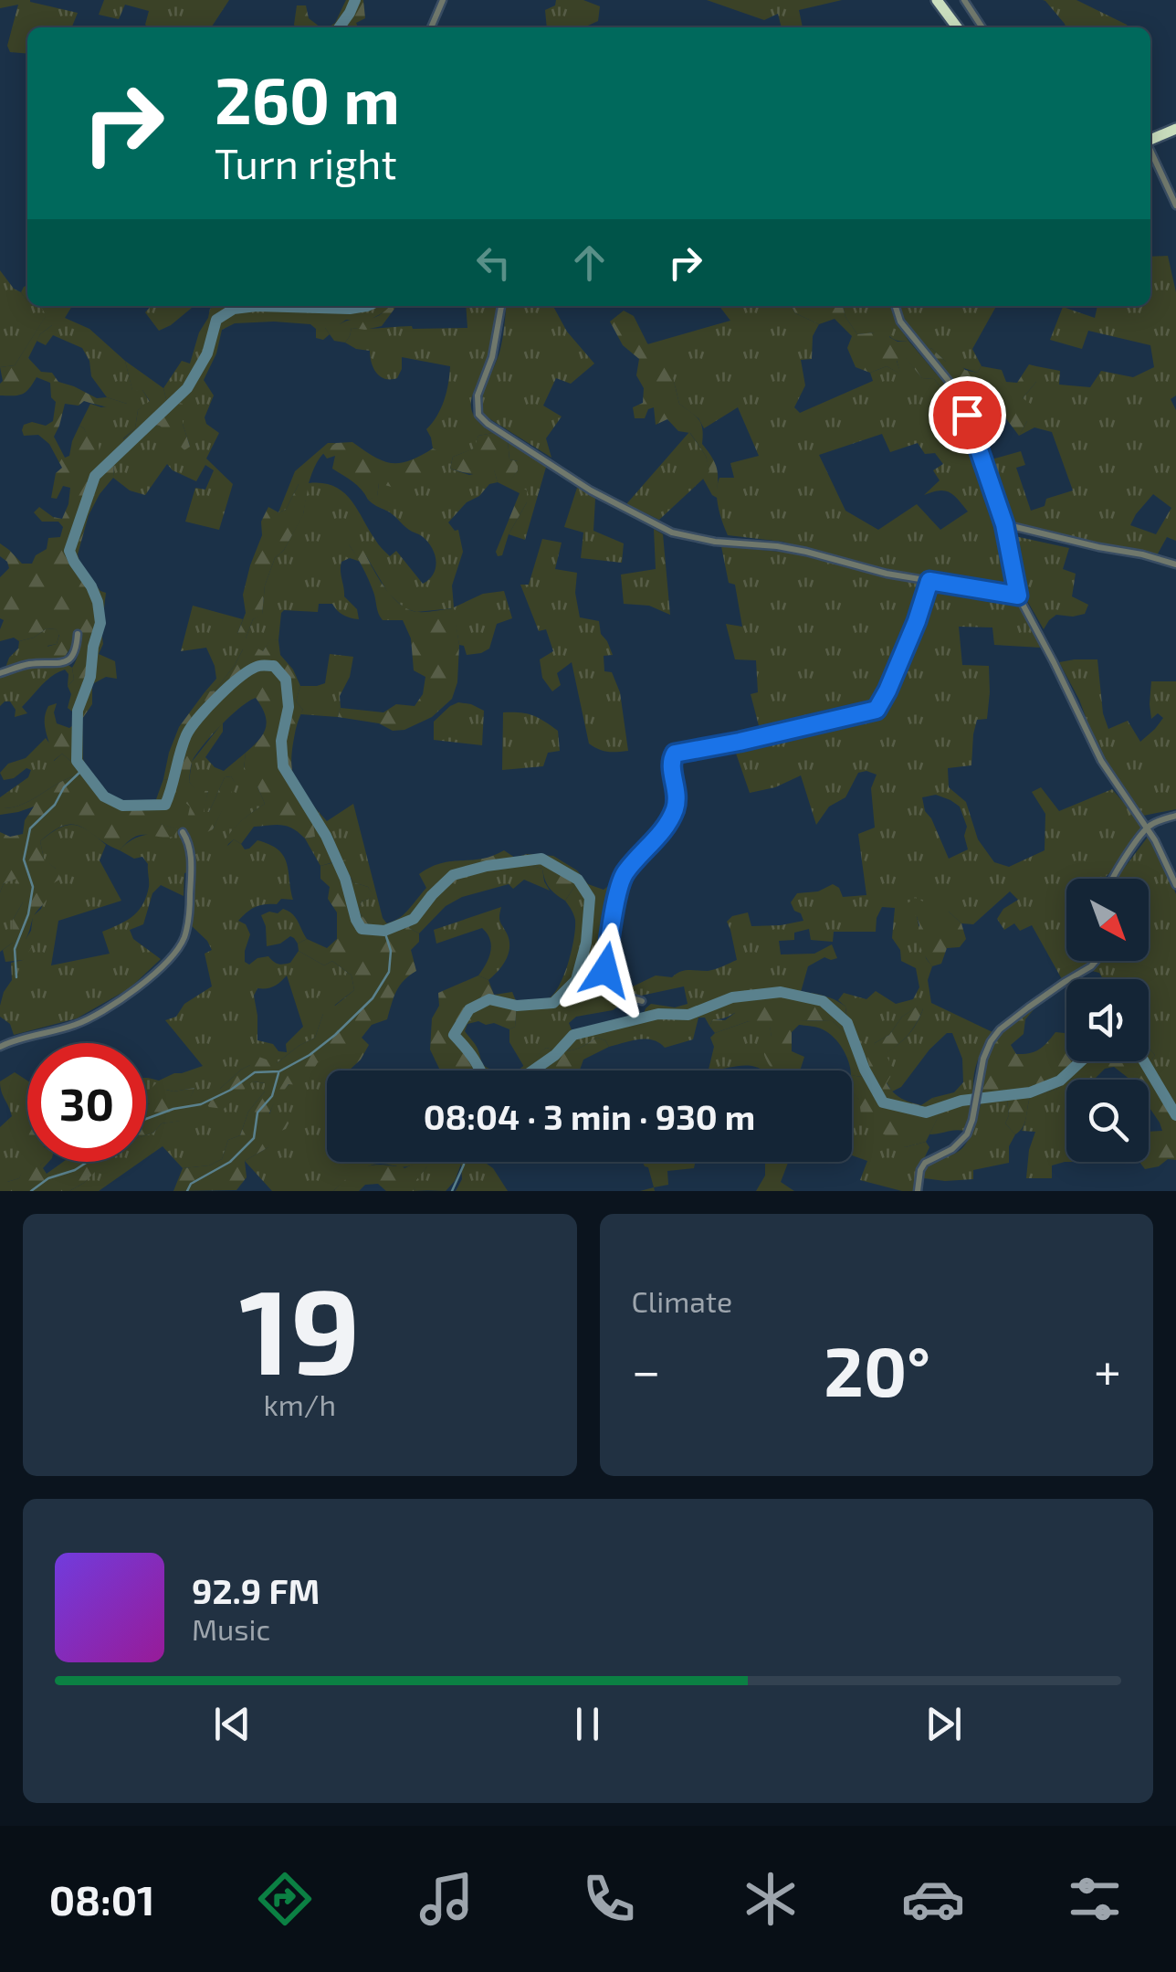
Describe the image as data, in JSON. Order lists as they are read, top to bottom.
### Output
{
  "north": "bottom right",
  "page": {
    "turn": ["260 m", "Turn right"],
    "limit": "30",
    "trip": "08:04 · 3 min · 930 m",
    "tile": [
      ["19", "km/h"],
      "Climate"
    ],
    "heat": ["−", "20°", "+"],
    "song": ["92.9 FM", "Music"],
    "tabs": "08:01"
  }
}
